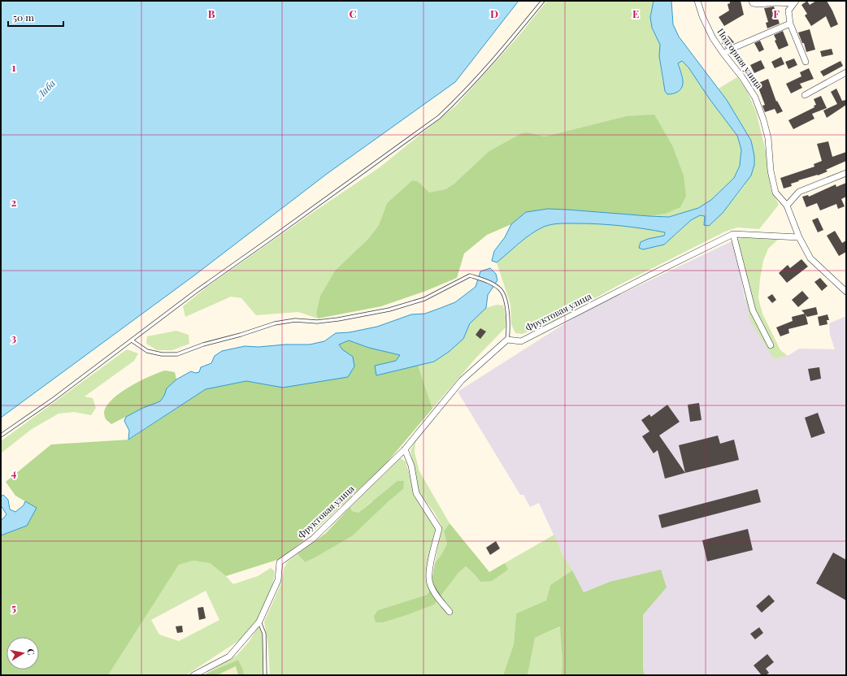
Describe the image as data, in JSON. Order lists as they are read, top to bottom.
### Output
{
  "streets": {
    "street": ["Подгорная улица", "Фруктовая улица"]
  },
  "crossings": [
    ["Подгорная улица", "Фруктовая улица"]
  ],
  "water": ["Лаба"],
  "scale_bar": "50 m",
  "north": "right",
  "grid": {
    "columns": [
      "B",
      "C",
      "D",
      "E",
      "F"
    ],
    "rows": [
      "1",
      "2",
      "3",
      "4",
      "5"
    ]
  }
}
